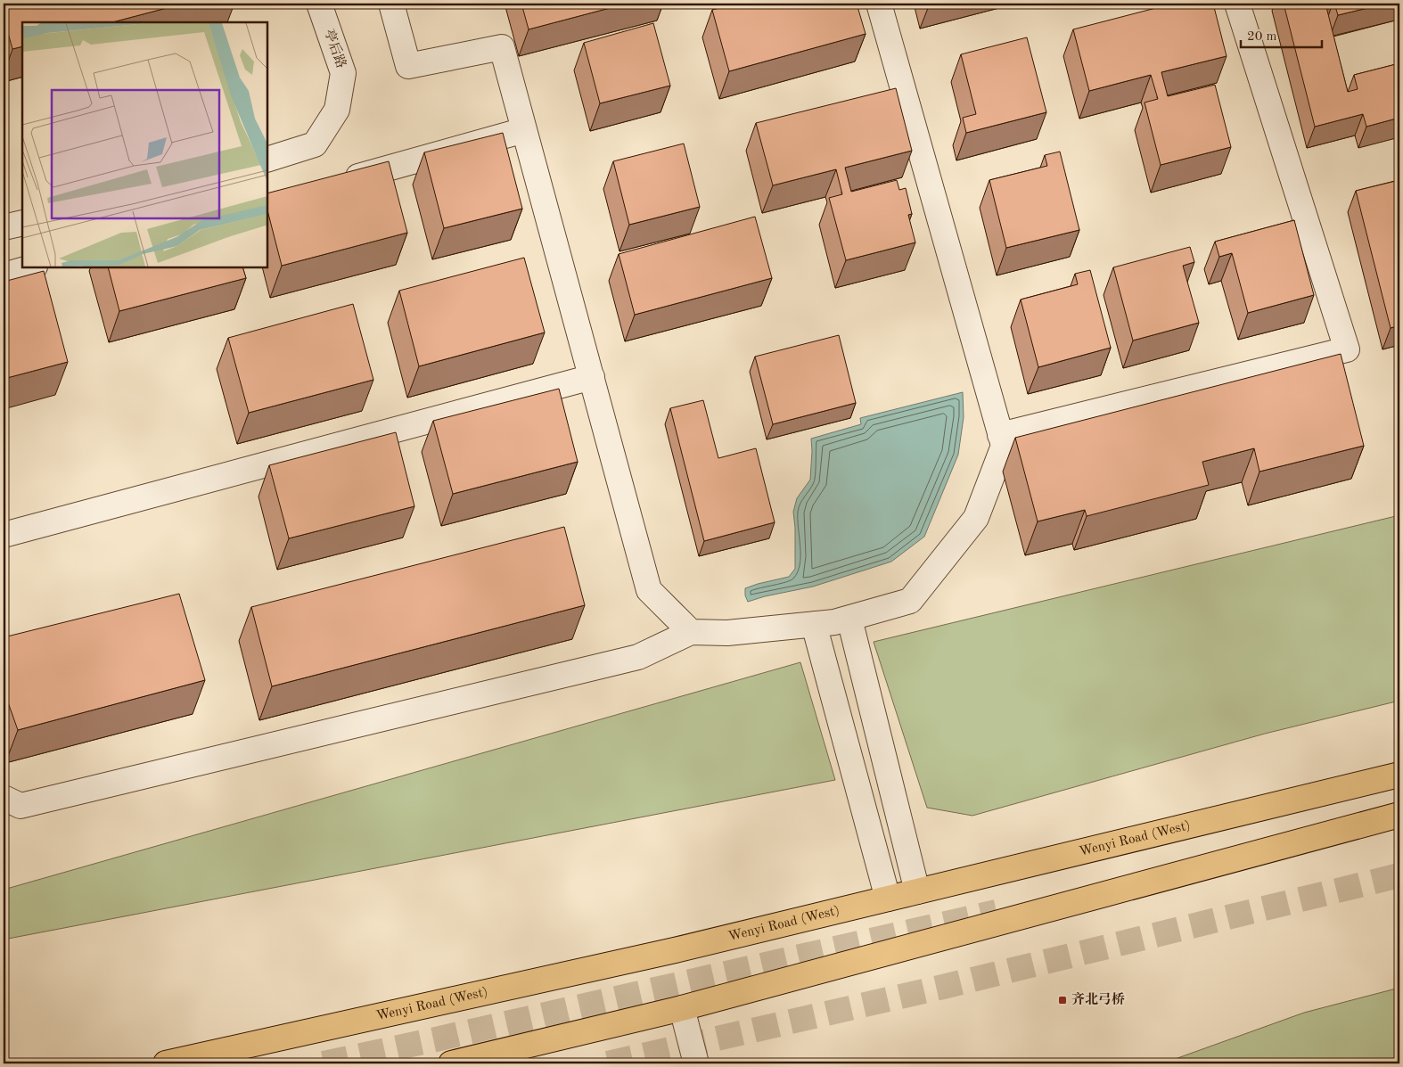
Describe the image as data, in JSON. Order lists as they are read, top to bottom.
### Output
{
  "streets": {
    "main road": ["Wenyi Road (West)"],
    "street": ["亭后路"]
  },
  "places": {
    "transit": ["齐北弓桥"]
  },
  "scale_bar": "20 m"
}
